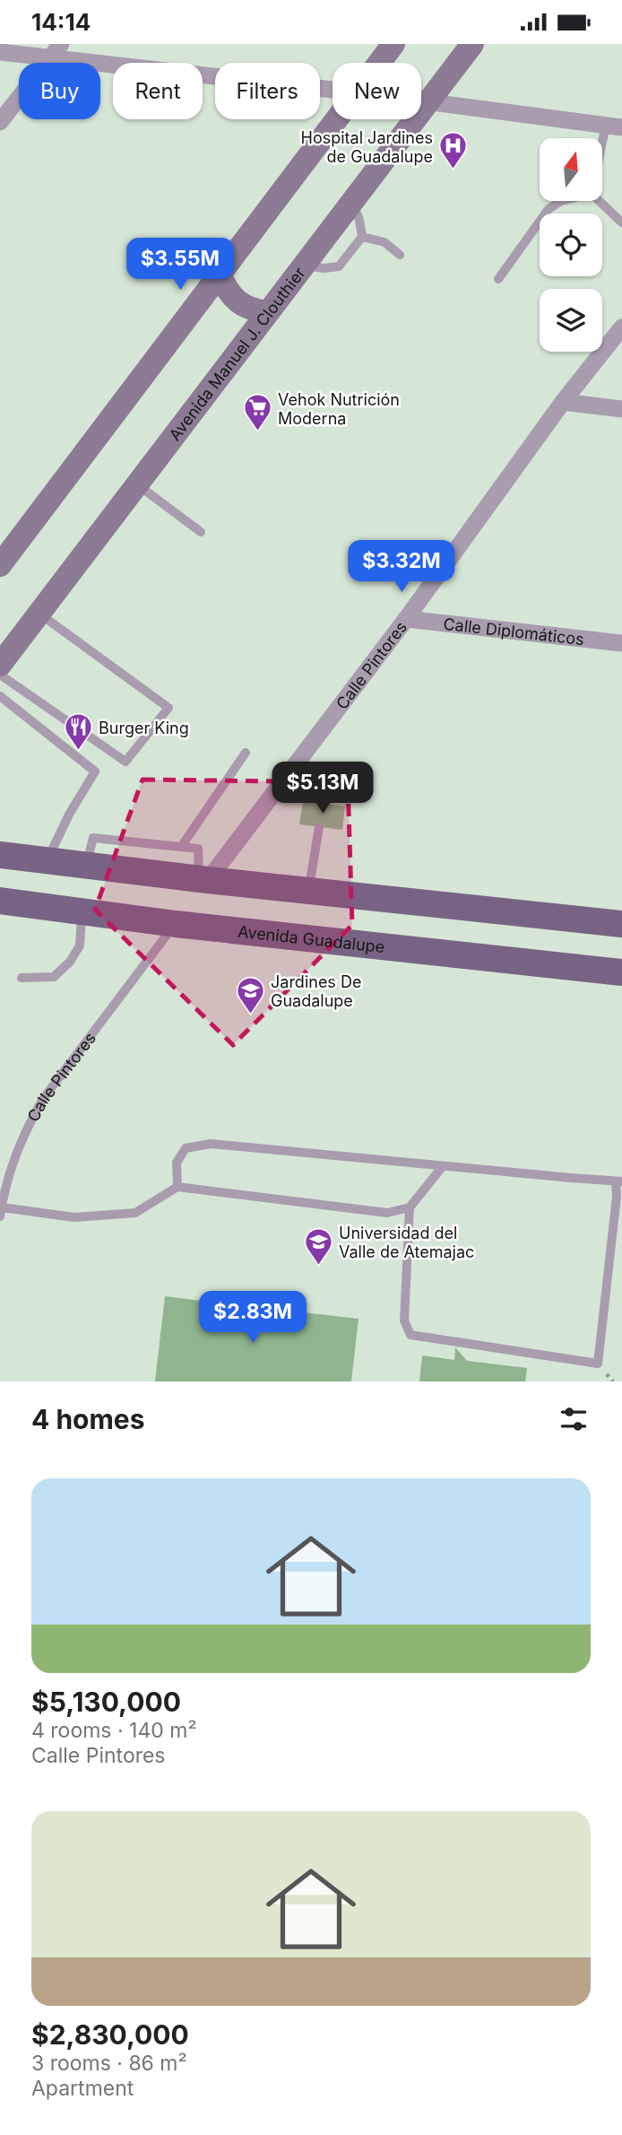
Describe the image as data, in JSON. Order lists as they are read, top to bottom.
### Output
{
  "streets": {
    "main road": ["Avenida Manuel J. Clouthier", "Avenida Guadalupe"],
    "street": ["Calle Diplomáticos", "Calle Pintores"]
  },
  "crossings": [
    ["Calle Diplomáticos", "Calle Pintores"],
    ["Calle Pintores", "Avenida Guadalupe"]
  ],
  "places": {
    "hospital": ["Hospital Jardines de Guadalupe"],
    "supermarket": ["Vehok Nutrición Moderna"],
    "restaurant": ["Burger King"],
    "school or university": ["Jardines De Guadalupe", "Universidad del Valle de Atemajac"]
  },
  "north": "top",
  "page": {
    "status": "14:14",
    "chip": [
      "Buy",
      "Rent",
      "Filters",
      "New"
    ],
    "price": [
      "$3.55M",
      "$3.32M",
      "$5.13M",
      "$2.83M"
    ],
    "heading": "4 homes",
    "list": [
      {
        "name": "$5,130,000",
        "note": "4 rooms · 140 m² · Calle Pintores"
      },
      {
        "name": "$2,830,000",
        "note": "3 rooms · 86 m² · Apartment"
      }
    ]
  }
}
